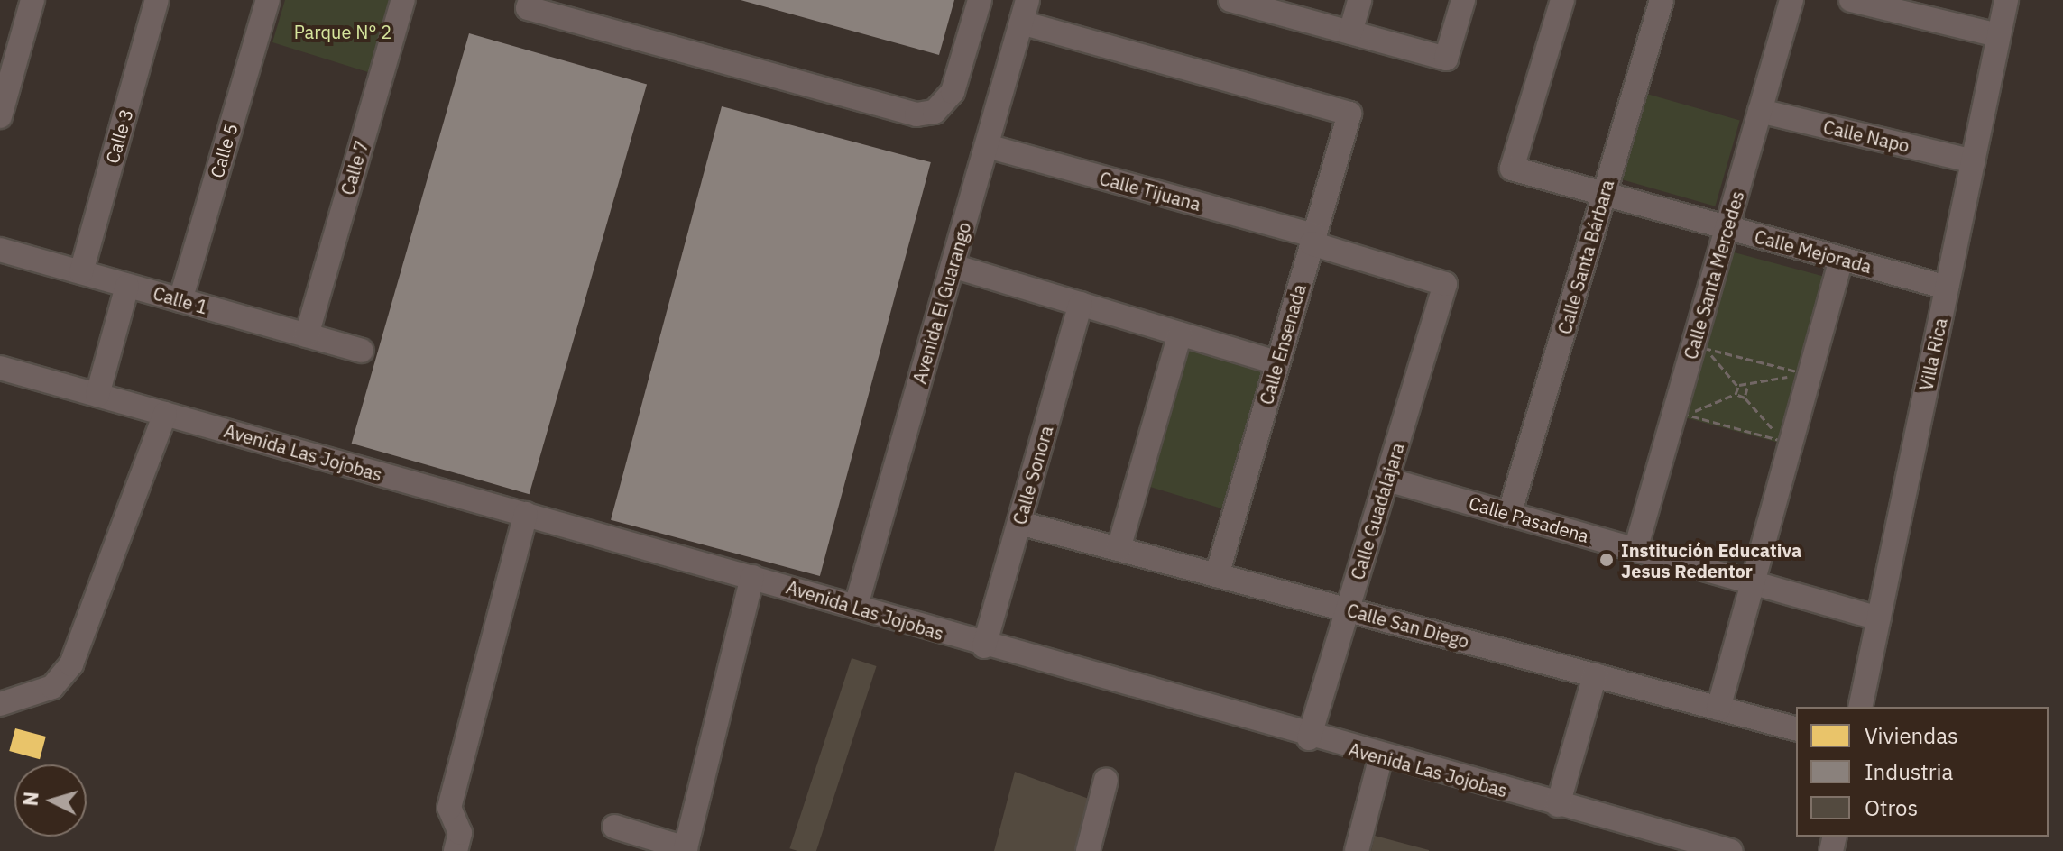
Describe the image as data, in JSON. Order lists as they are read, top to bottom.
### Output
{
  "streets": {
    "street": [
      "Calle 3",
      "Calle Napo",
      "Calle 5",
      "Calle 7",
      "Calle Tijuana",
      "Calle Mejorada",
      "Calle Santa Bárbara",
      "Calle Santa Mercedes",
      "Calle 1",
      "Avenida El Guarango",
      "Calle Ensenada",
      "Villa Rica",
      "Avenida Las Jojobas",
      "Calle Sonora",
      "Calle Guadalajara",
      "Calle Pasadena",
      "Calle San Diego"
    ]
  },
  "crossings": [
    ["Calle 3", "Calle 1"],
    ["Calle Napo", "Calle Santa Mercedes"],
    ["Calle Napo", "Villa Rica"],
    ["Calle 5", "Calle 1"],
    ["Calle 7", "Calle 1"],
    ["Calle Tijuana", "Avenida El Guarango"],
    ["Calle Tijuana", "Calle Ensenada"],
    ["Calle Tijuana", "Calle Guadalajara"],
    ["Calle Mejorada", "Calle Santa Bárbara"],
    ["Calle Mejorada", "Calle Santa Mercedes"],
    ["Calle Mejorada", "Villa Rica"],
    ["Calle Santa Bárbara", "Calle Pasadena"],
    ["Calle Santa Mercedes", "Calle Pasadena"],
    ["Avenida El Guarango", "Calle Ensenada"],
    ["Avenida El Guarango", "Avenida Las Jojobas"],
    ["Calle Ensenada", "Calle San Diego"],
    ["Villa Rica", "Calle Pasadena"],
    ["Avenida Las Jojobas", "Calle Sonora"],
    ["Avenida Las Jojobas", "Calle Guadalajara"],
    ["Calle Sonora", "Calle San Diego"],
    ["Calle Guadalajara", "Calle Pasadena"],
    ["Calle Guadalajara", "Calle San Diego"]
  ],
  "parks": ["Parque N° 2"],
  "places": ["Institución Educativa Jesus Redentor"],
  "legend": ["Viviendas", "Industria", "Otros"],
  "north": "left"
}
